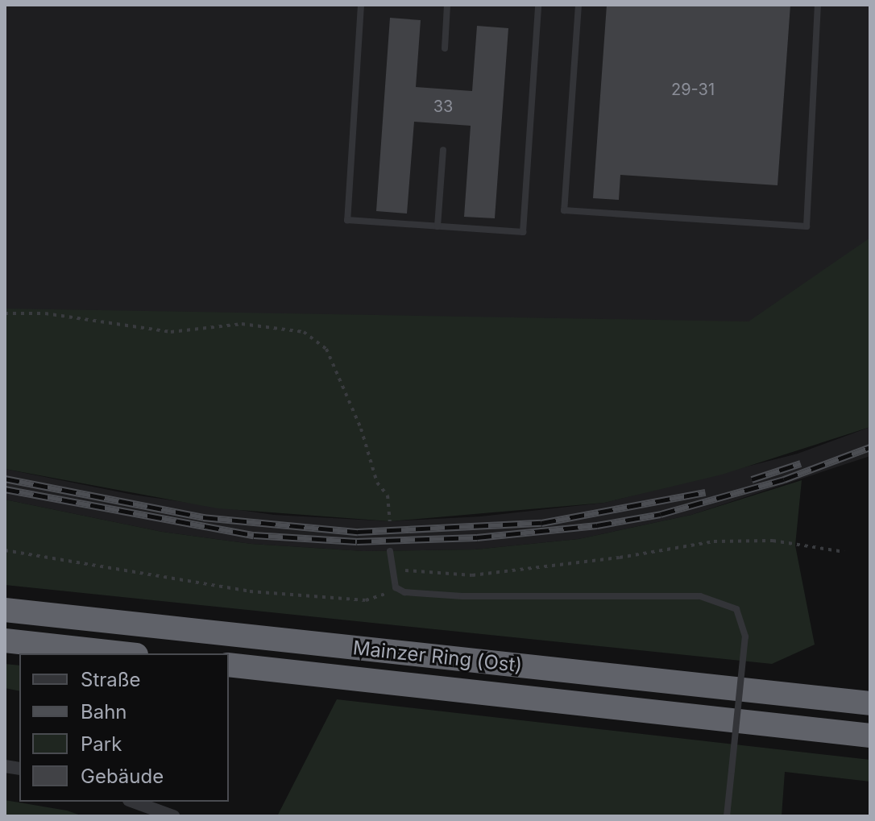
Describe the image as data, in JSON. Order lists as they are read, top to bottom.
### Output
{
  "streets": {
    "highway": ["Mainzer Ring (Ost)"]
  },
  "house_numbers": ["29-31", "33"],
  "legend": [
    "Straße",
    "Bahn",
    "Park",
    "Gebäude"
  ]
}
